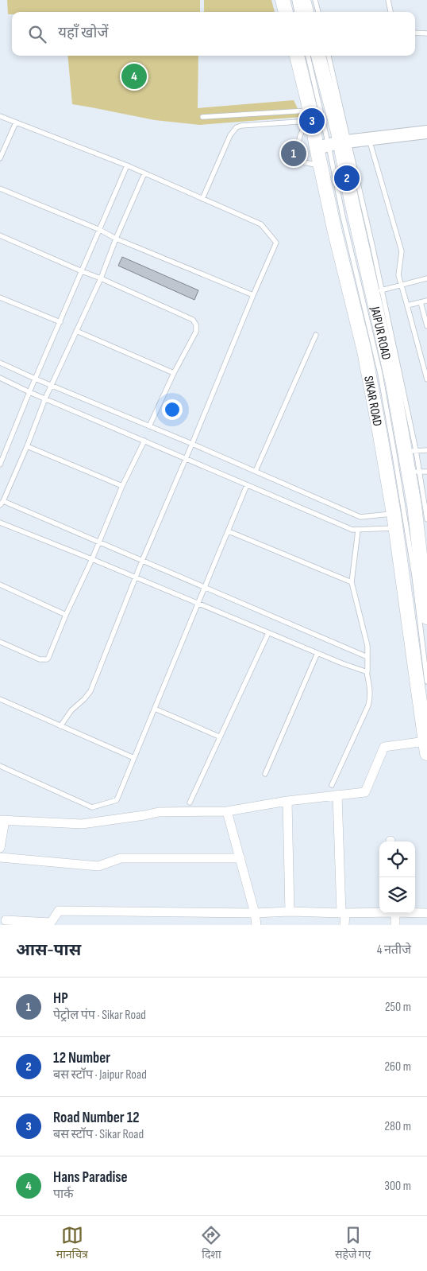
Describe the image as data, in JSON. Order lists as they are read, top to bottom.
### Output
{
  "streets": {
    "main road": ["JAIPUR ROAD", "SIKAR ROAD"]
  },
  "crossings": [
    ["JAIPUR ROAD", "SIKAR ROAD"]
  ],
  "page": {
    "search": "यहाँ खोजें",
    "pins": [
      "4",
      "3",
      "1",
      "2"
    ],
    "heading": ["आस-पास", "4 नतीजे"],
    "list": [
      {
        "mark": "1",
        "name": "HP",
        "note": "पेट्रोल पंप · Sikar Road",
        "value": "250 m"
      },
      {
        "mark": "2",
        "name": "12 Number",
        "note": "बस स्टॉप · Jaipur Road",
        "value": "260 m"
      },
      {
        "mark": "3",
        "name": "Road Number 12",
        "note": "बस स्टॉप · Sikar Road",
        "value": "280 m"
      },
      {
        "mark": "4",
        "name": "Hans Paradise",
        "note": "पार्क",
        "value": "300 m"
      }
    ],
    "nav": ["मानचित्र", "दिशा", "सहेजे गए"]
  }
}
